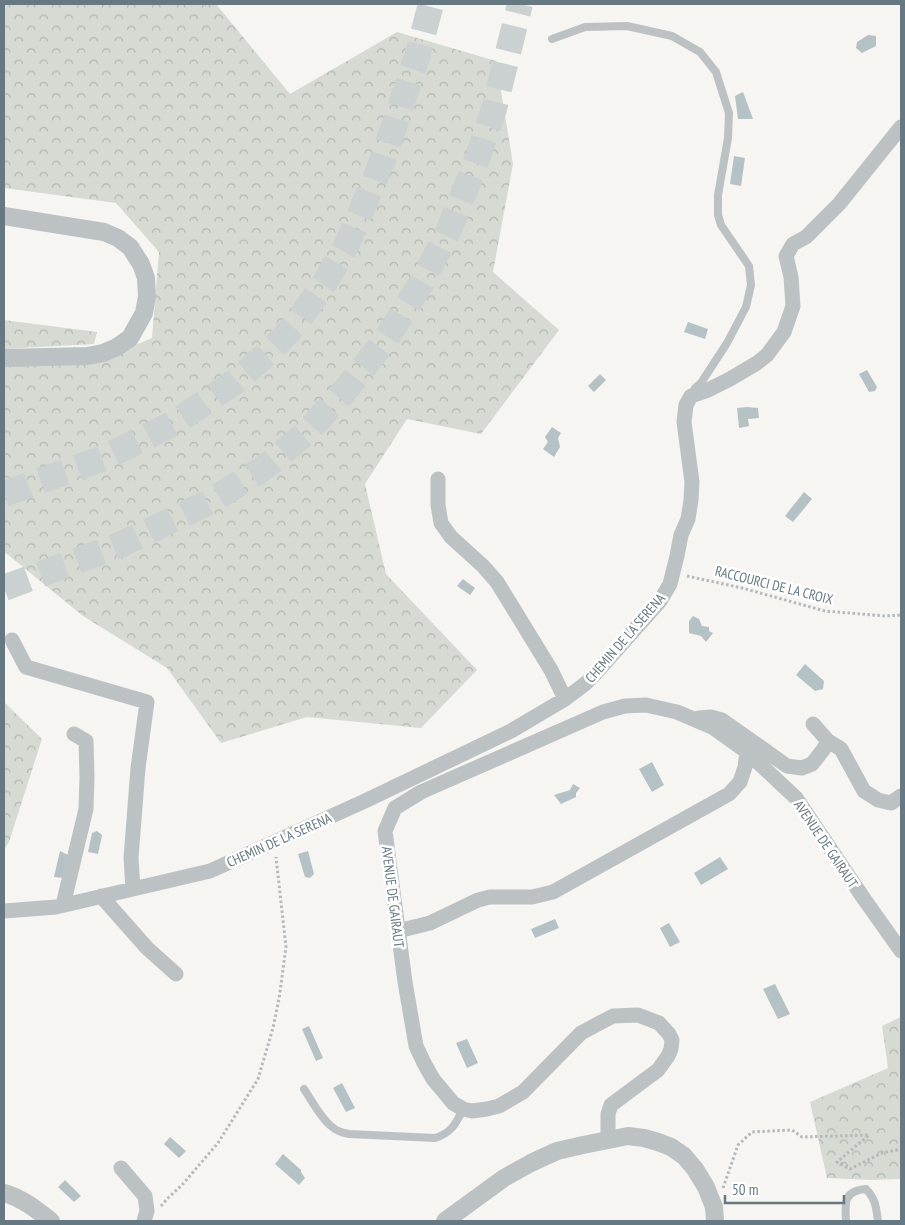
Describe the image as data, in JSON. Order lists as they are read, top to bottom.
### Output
{
  "streets": {
    "street": ["CHEMIN DE LA SERENA", "AVENUE DE GAIRAUT"],
    "path": ["RACCOURCI DE LA CROIX"]
  },
  "crossings": [
    ["RACCOURCI DE LA CROIX", "CHEMIN DE LA SERENA"]
  ],
  "scale_bar": "50 m"
}
